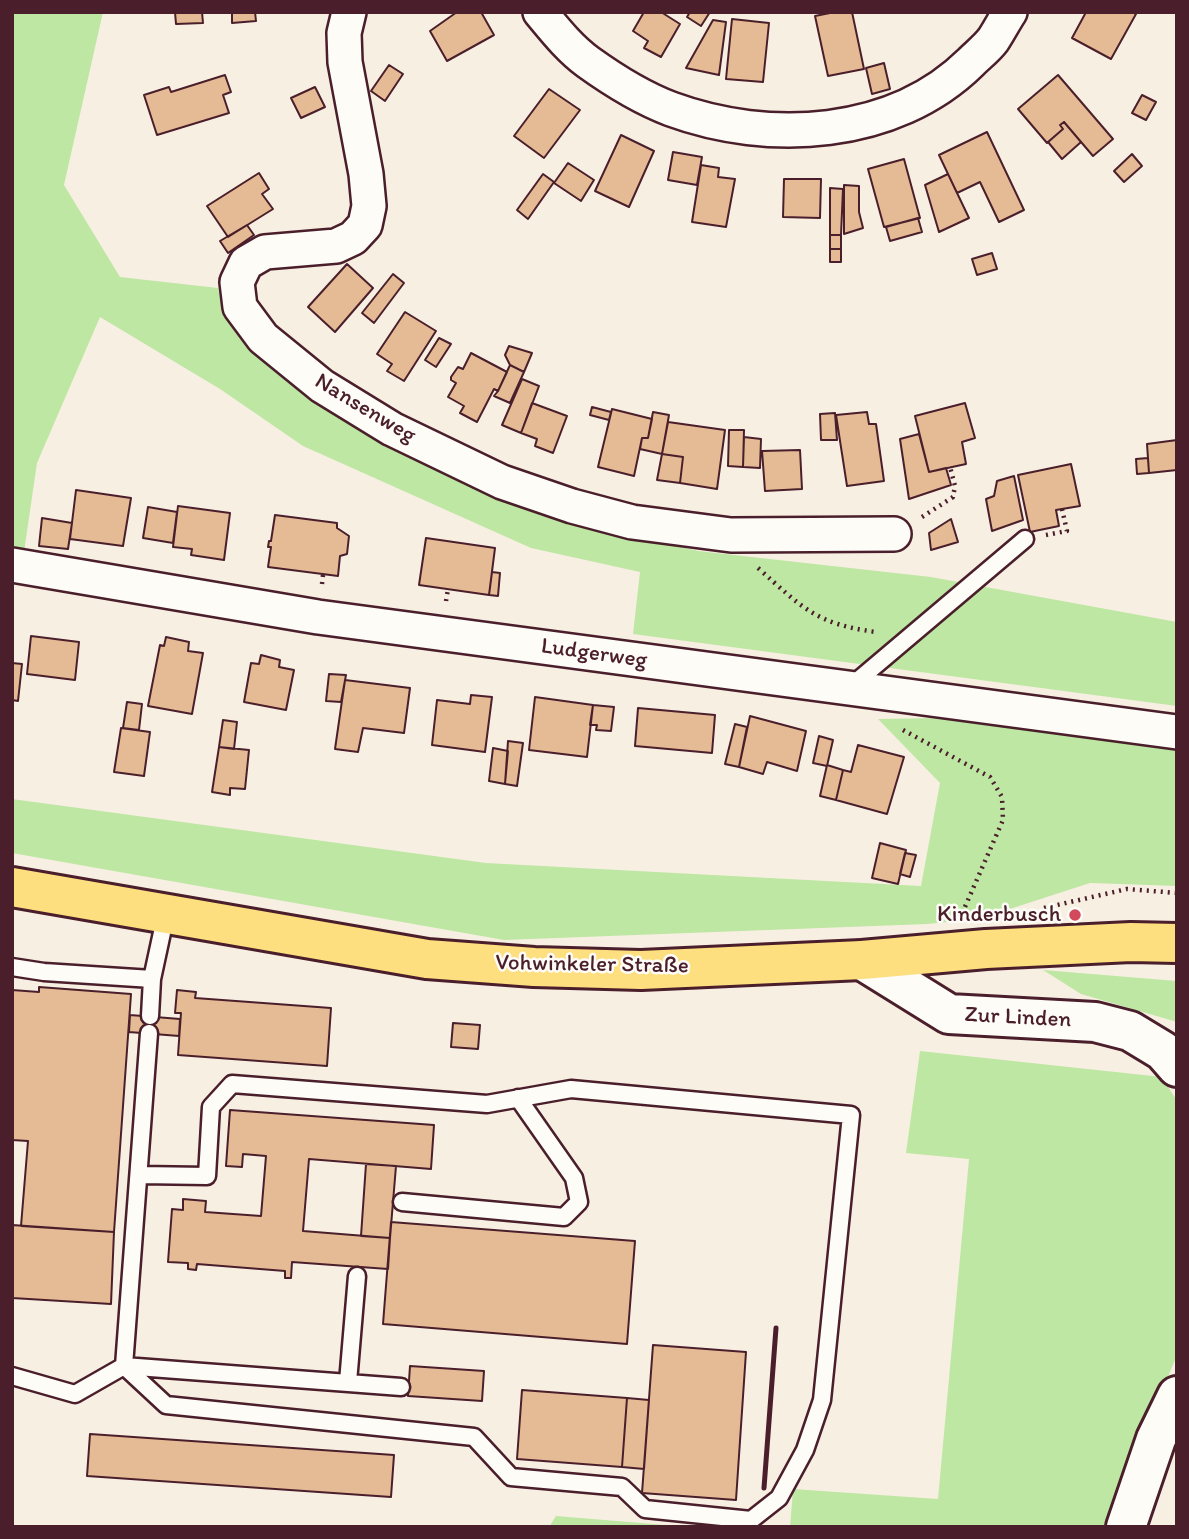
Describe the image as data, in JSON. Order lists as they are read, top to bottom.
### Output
{
  "streets": {
    "main road": ["Vohwinkeler Straße"],
    "street": ["Nansenweg", "Ludgerweg", "Zur Linden"]
  },
  "crossings": [
    ["Vohwinkeler Straße", "Zur Linden"]
  ],
  "places": ["Kinderbusch"]
}
